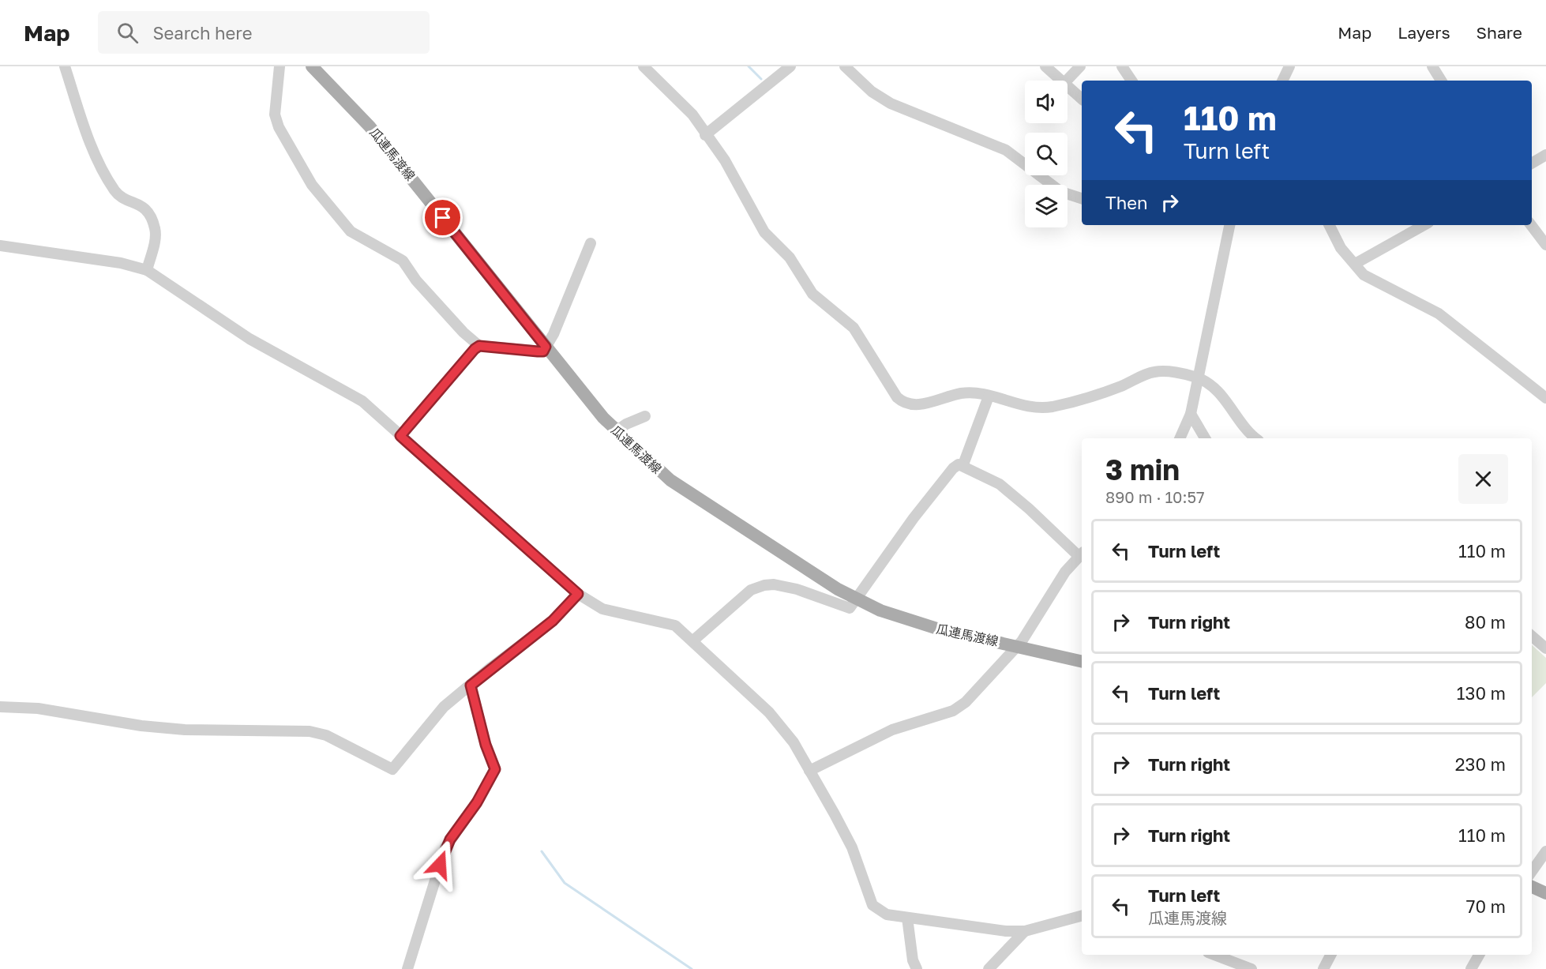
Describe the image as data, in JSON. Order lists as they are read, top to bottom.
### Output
{
  "streets": {
    "main road": ["瓜連馬渡線"]
  },
  "page": {
    "header": "Map",
    "search": "Search here",
    "nav": ["Map", "Layers", "Share"],
    "turn": ["110 m", "Turn left"],
    "then": "Then",
    "heading": ["3 min", "890 m · 10:57"],
    "list": [
      {
        "name": "Turn left",
        "value": "110 m"
      },
      {
        "name": "Turn right",
        "value": "80 m"
      },
      {
        "name": "Turn left",
        "value": "130 m"
      },
      {
        "name": "Turn right",
        "value": "230 m"
      },
      {
        "name": "Turn right",
        "value": "110 m"
      },
      {
        "name": "Turn left",
        "note": "瓜連馬渡線",
        "value": "70 m"
      }
    ]
  }
}
